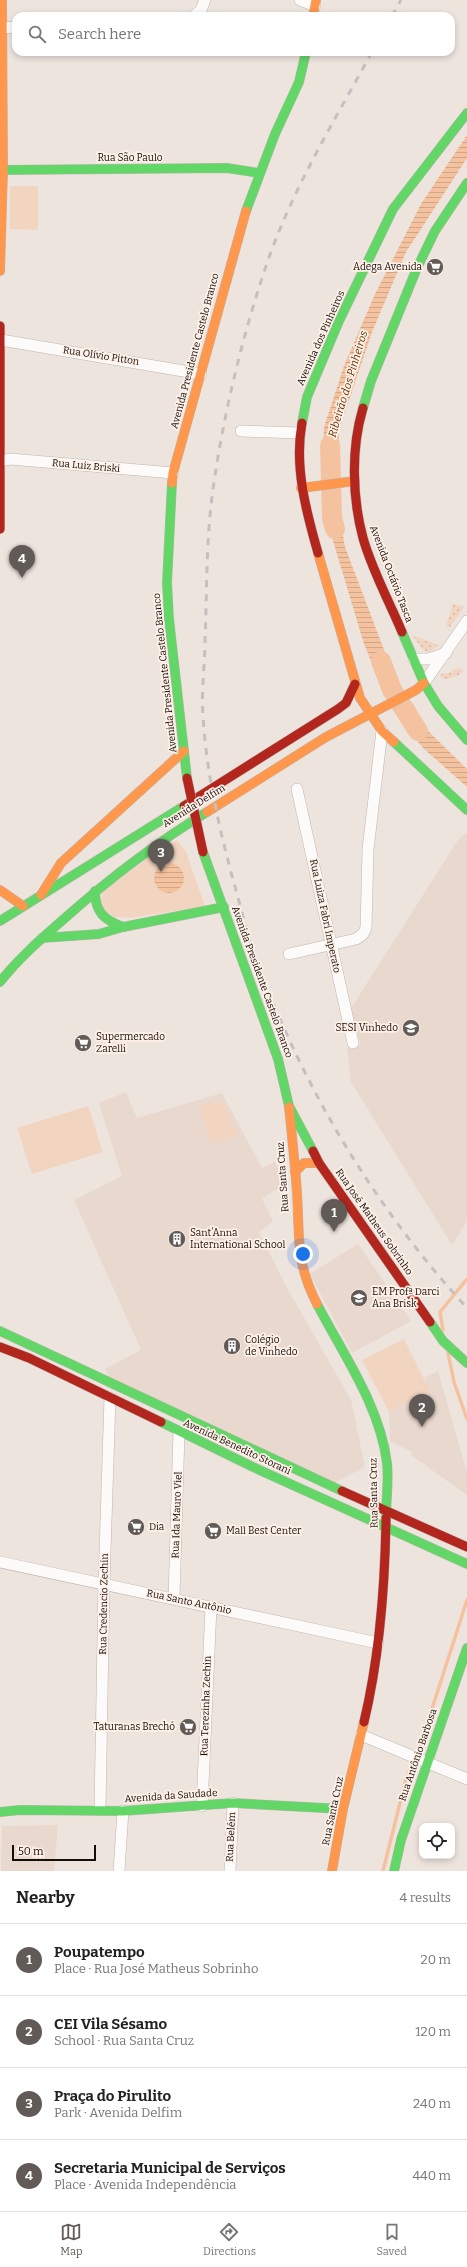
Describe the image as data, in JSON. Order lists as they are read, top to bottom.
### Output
{
  "streets": {
    "street": [
      "Rua São Paulo",
      "Avenida dos Pinheiros",
      "Avenida Presidente Castelo Branco",
      "Rua Olívio Pitton",
      "Rua Luiz Briski",
      "Avenida Octávio Tasca",
      "Avenida Delfim",
      "Rua Luiza Fabri Imperato",
      "Rua Santa Cruz",
      "Rua José Matheus Sobrinho",
      "Avenida Benedito Storani",
      "Rua Ida Mauro Viel",
      "Rua Santo Antônio",
      "Rua Credencio Zechin",
      "Rua Terezinha Zechin",
      "Rua Antônio Barbosa",
      "Avenida da Saudade",
      "Rua Belém"
    ]
  },
  "crossings": [
    ["Rua São Paulo", "Avenida Presidente Castelo Branco"],
    ["Avenida dos Pinheiros", "Avenida Delfim"],
    ["Avenida Presidente Castelo Branco", "Rua Olívio Pitton"],
    ["Avenida Presidente Castelo Branco", "Rua Luiz Briski"],
    ["Avenida Presidente Castelo Branco", "Rua Santa Cruz"],
    ["Avenida Presidente Castelo Branco", "Rua José Matheus Sobrinho"],
    ["Avenida Octávio Tasca", "Avenida Delfim"],
    ["Rua Santa Cruz", "Rua José Matheus Sobrinho"],
    ["Rua Santa Cruz", "Avenida Benedito Storani"],
    ["Rua Santa Cruz", "Rua Santo Antônio"],
    ["Rua Santa Cruz", "Avenida da Saudade"],
    ["Avenida Benedito Storani", "Rua Ida Mauro Viel"],
    ["Avenida Benedito Storani", "Rua Credencio Zechin"],
    ["Rua Ida Mauro Viel", "Rua Santo Antônio"],
    ["Rua Santo Antônio", "Rua Credencio Zechin"],
    ["Rua Santo Antônio", "Rua Terezinha Zechin"],
    ["Rua Credencio Zechin", "Avenida da Saudade"],
    ["Rua Terezinha Zechin", "Avenida da Saudade"],
    ["Avenida da Saudade", "Rua Belém"]
  ],
  "water": ["Ribeirão dos Pinheiros"],
  "places": {
    "supermarket": [
      "Adega Avenida",
      "Supermercado Zarelli",
      "Dia",
      "Mall Best Center",
      "Taturanas Brechó"
    ],
    "school or university": ["SESI Vinhedo", "EM Profª Darci Ana Brisk"],
    "building": ["Sant'Anna International School", "Colégio de Vinhedo"]
  },
  "scale_bar": "50 m",
  "page": {
    "search": "Search here",
    "pins": [
      "4",
      "3",
      "1",
      "2"
    ],
    "scale": "50 m",
    "heading": ["Nearby", "4 results"],
    "list": [
      {
        "mark": "1",
        "name": "Poupatempo",
        "note": "Place · Rua José Matheus Sobrinho",
        "value": "20 m"
      },
      {
        "mark": "2",
        "name": "CEI Vila Sésamo",
        "note": "School · Rua Santa Cruz",
        "value": "120 m"
      },
      {
        "mark": "3",
        "name": "Praça do Pirulito",
        "note": "Park · Avenida Delfim",
        "value": "240 m"
      },
      {
        "mark": "4",
        "name": "Secretaria Municipal de Serviços",
        "note": "Place · Avenida Independência",
        "value": "440 m"
      }
    ],
    "nav": ["Map", "Directions", "Saved"]
  }
}
